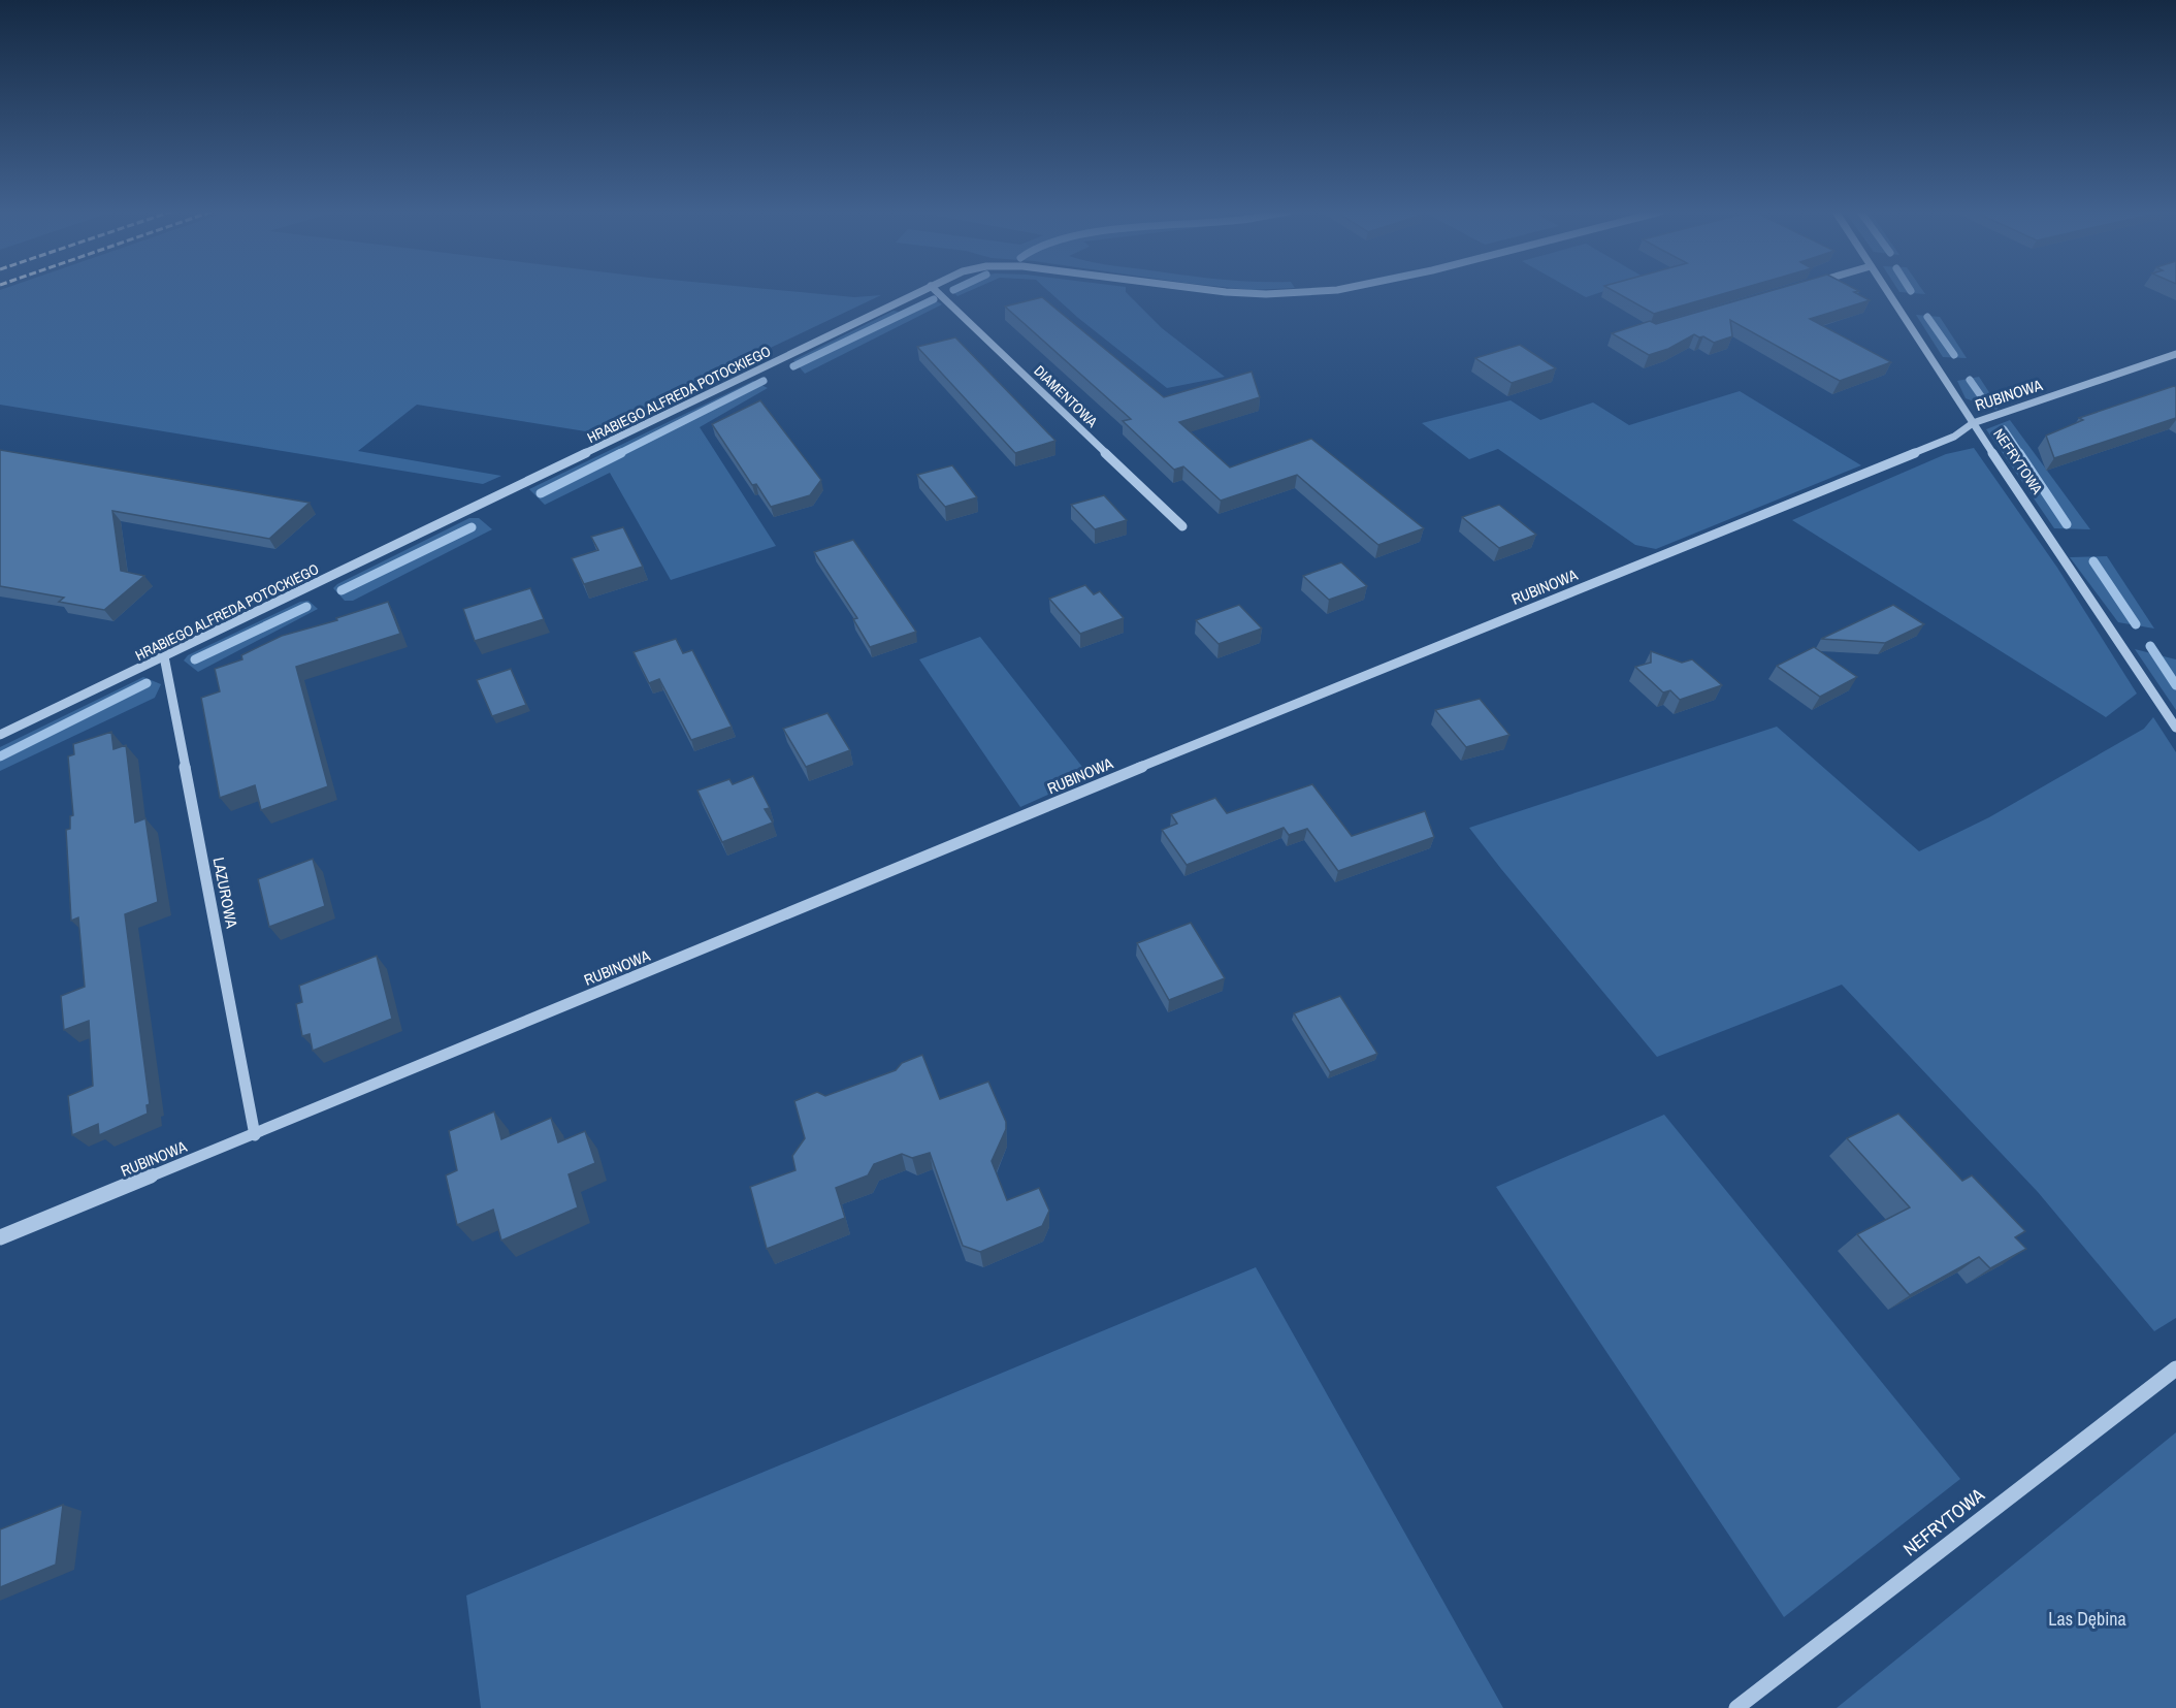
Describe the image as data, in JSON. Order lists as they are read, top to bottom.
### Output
{
  "streets": {
    "street": [
      "HRABIEGO ALFREDA POTOCKIEGO",
      "RUBINOWA",
      "DIAMENTOWA",
      "NEFRYTOWA",
      "LAZUROWA"
    ]
  },
  "crossings": [
    ["HRABIEGO ALFREDA POTOCKIEGO", "LAZUROWA"],
    ["RUBINOWA", "NEFRYTOWA"],
    ["RUBINOWA", "LAZUROWA"]
  ],
  "parks": ["Las Dębina"]
}
